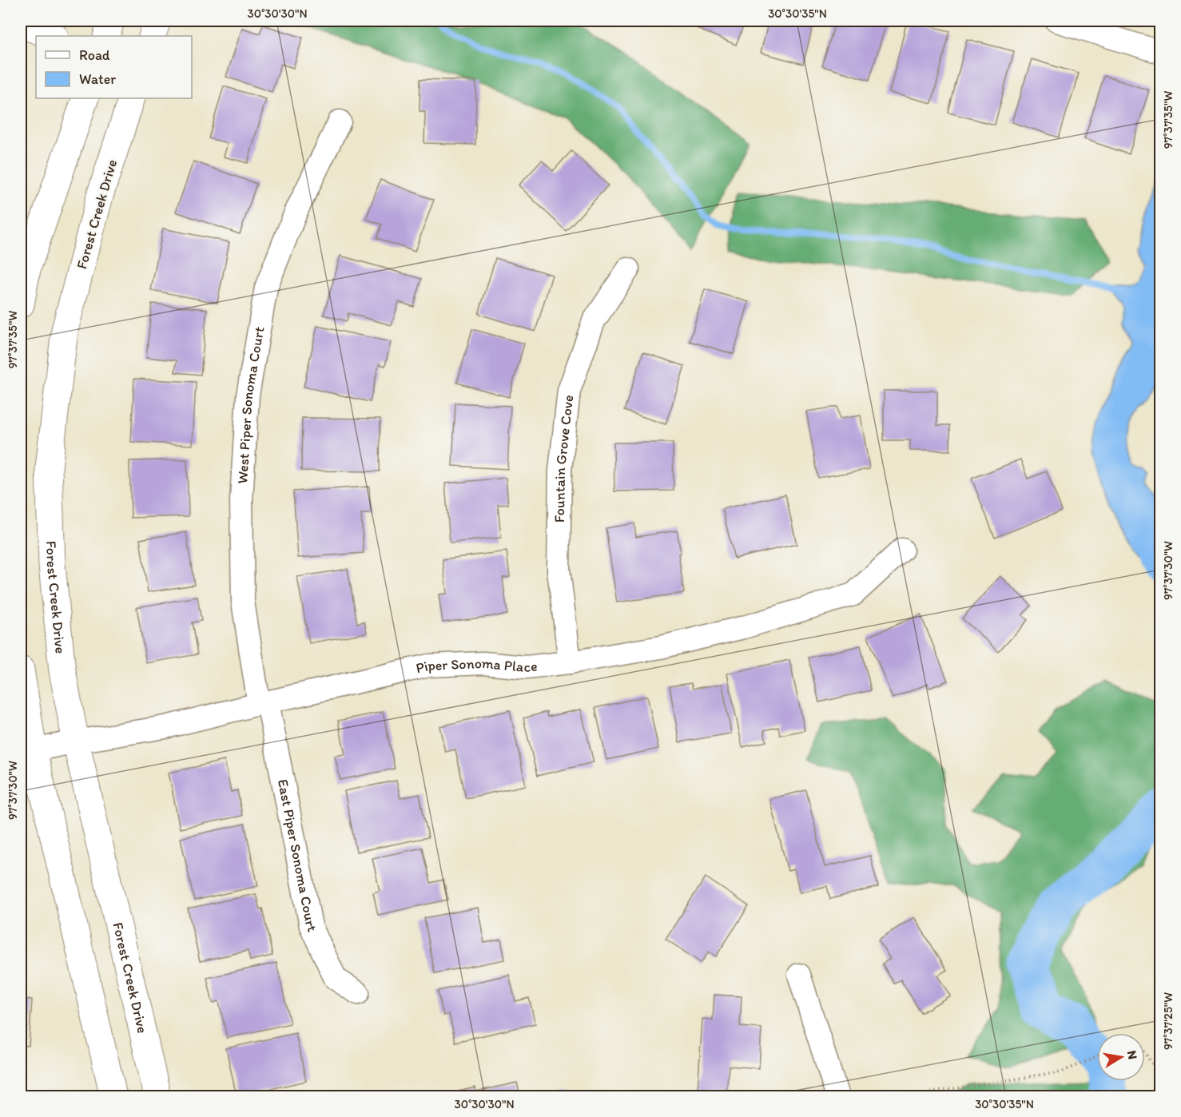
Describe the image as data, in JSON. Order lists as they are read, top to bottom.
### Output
{
  "streets": {
    "street": [
      "Forest Creek Drive",
      "West Piper Sonoma Court",
      "Fountain Grove Cove",
      "Piper Sonoma Place",
      "East Piper Sonoma Court"
    ]
  },
  "crossings": [
    ["Forest Creek Drive", "Piper Sonoma Place"],
    ["West Piper Sonoma Court", "Piper Sonoma Place"],
    ["West Piper Sonoma Court", "East Piper Sonoma Court"],
    ["Fountain Grove Cove", "Piper Sonoma Place"],
    ["Piper Sonoma Place", "East Piper Sonoma Court"]
  ],
  "legend": ["Road", "Water"],
  "north": "right",
  "coordinates": [
    "30°30'30\"N",
    "30°30'35\"N",
    "97°37'35\"W",
    "97°37'30\"W",
    "97°37'25\"W"
  ]
}
